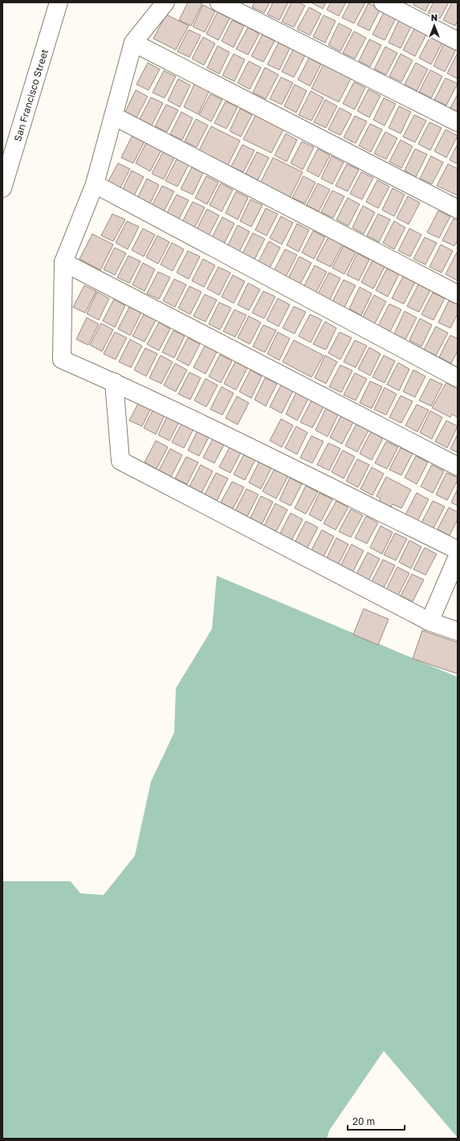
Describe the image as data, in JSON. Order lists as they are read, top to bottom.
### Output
{
  "streets": {
    "street": ["San Francisco Street"]
  },
  "scale_bar": "20 m",
  "north": "top"
}
